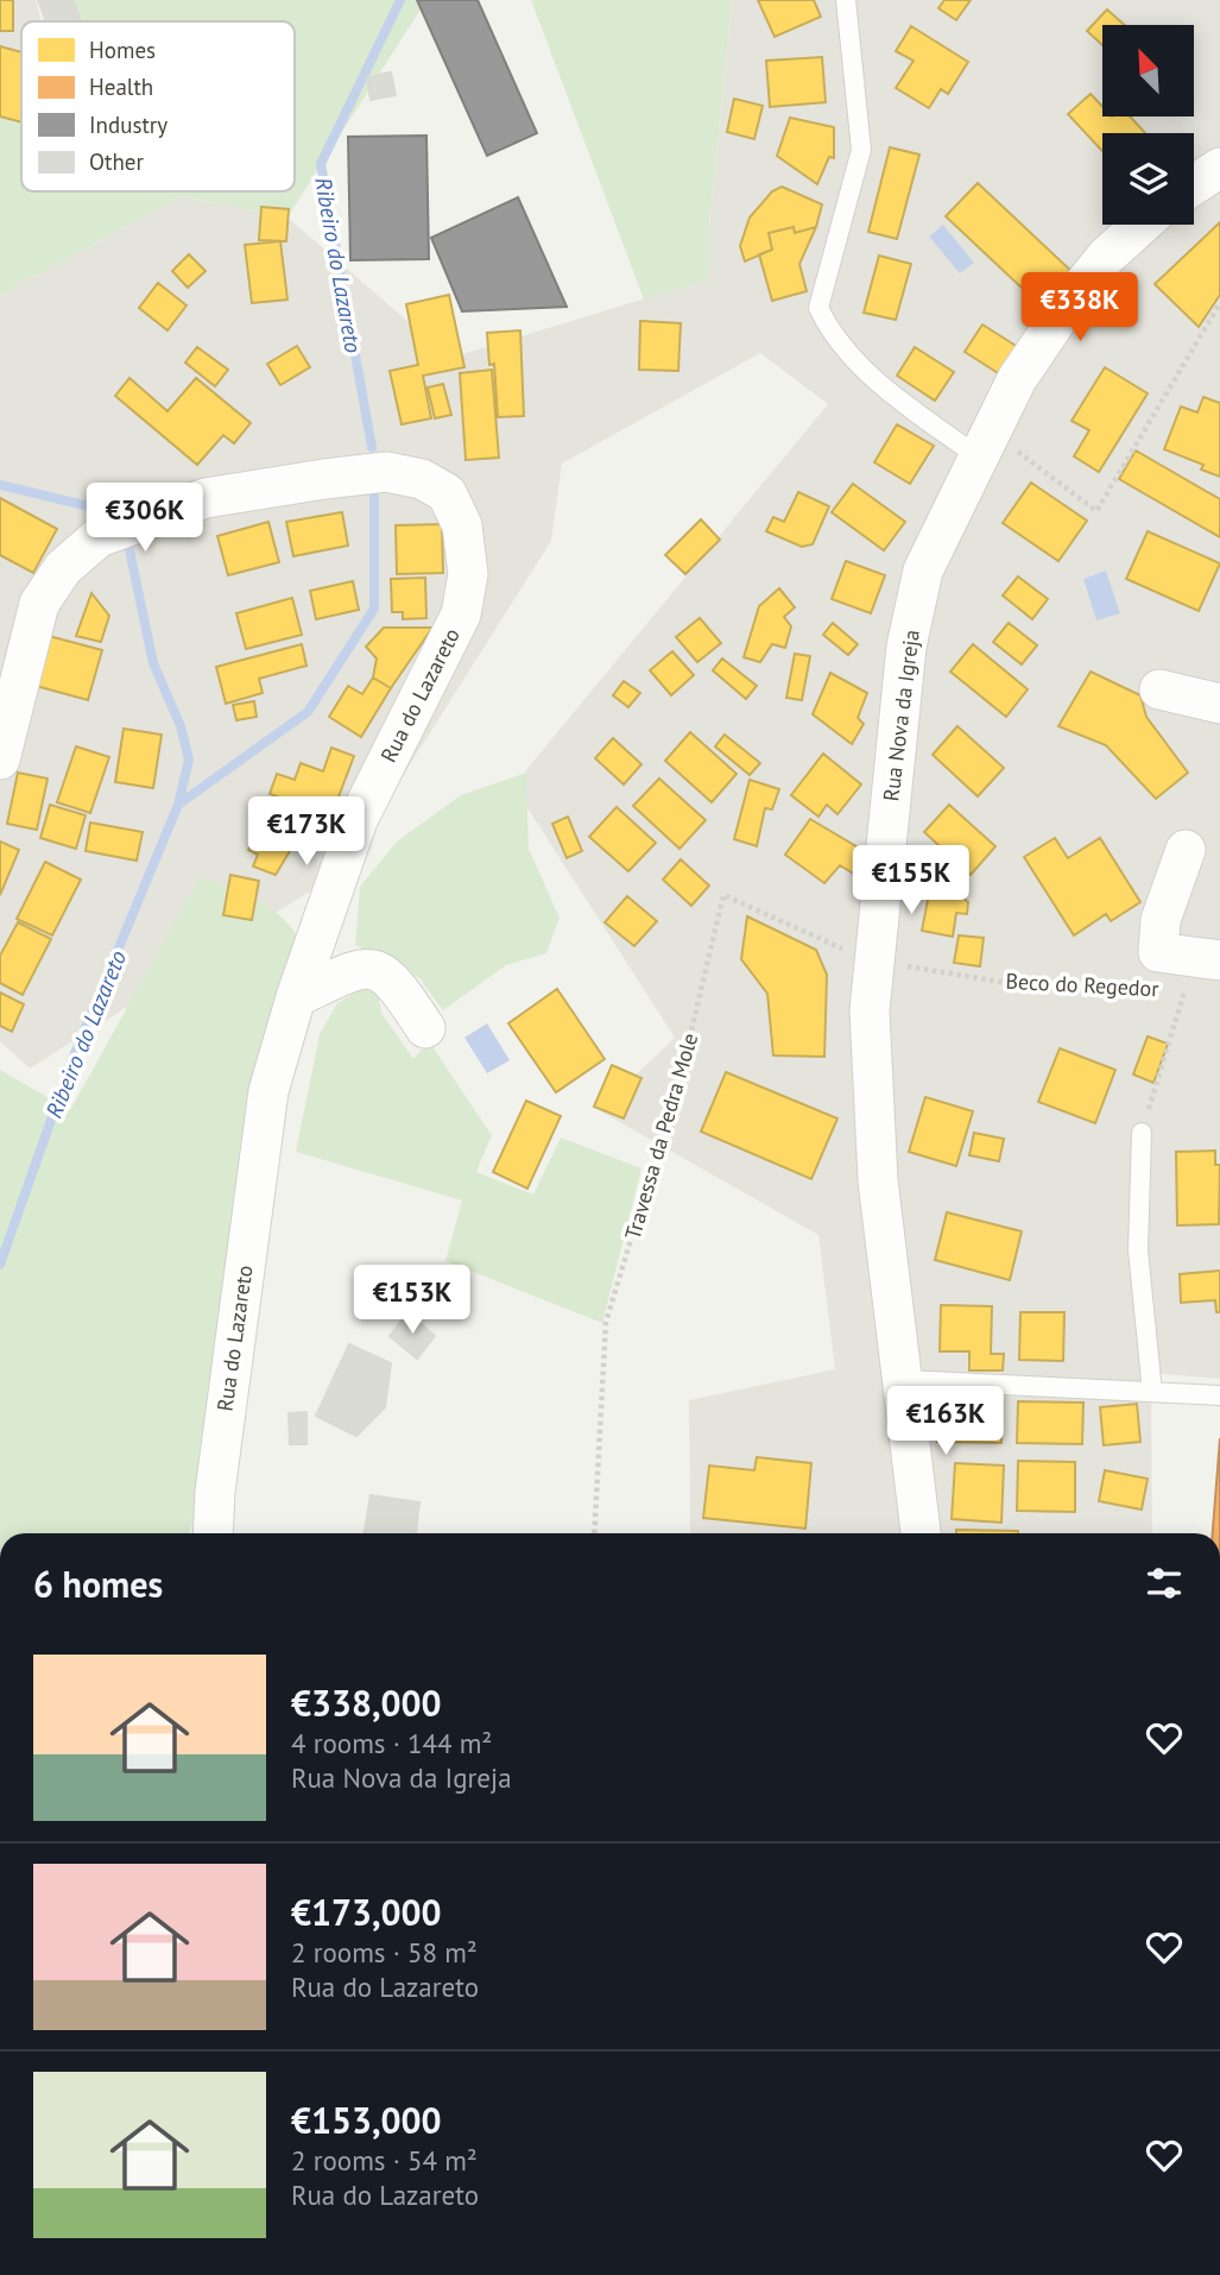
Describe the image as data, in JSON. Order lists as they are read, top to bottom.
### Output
{
  "streets": {
    "street": ["Rua do Lazareto", "Rua Nova da Igreja"],
    "path": ["Beco do Regedor", "Travessa da Pedra Mole"]
  },
  "crossings": [
    ["Rua Nova da Igreja", "Beco do Regedor"],
    ["Rua Nova da Igreja", "Travessa da Pedra Mole"],
    ["Beco do Regedor", "Travessa da Pedra Mole"]
  ],
  "water": ["Ribeiro do Lazareto"],
  "legend": [
    "Homes",
    "Health",
    "Industry",
    "Other"
  ],
  "north": "top left",
  "page": {
    "price": [
      "€338K",
      "€306K",
      "€173K",
      "€155K",
      "€153K",
      "€163K"
    ],
    "heading": "6 homes",
    "list": [
      {
        "name": "€338,000",
        "note": "4 rooms · 144 m² · Rua Nova da Igreja"
      },
      {
        "name": "€173,000",
        "note": "2 rooms · 58 m² · Rua do Lazareto"
      },
      {
        "name": "€153,000",
        "note": "2 rooms · 54 m² · Rua do Lazareto"
      }
    ]
  }
}
